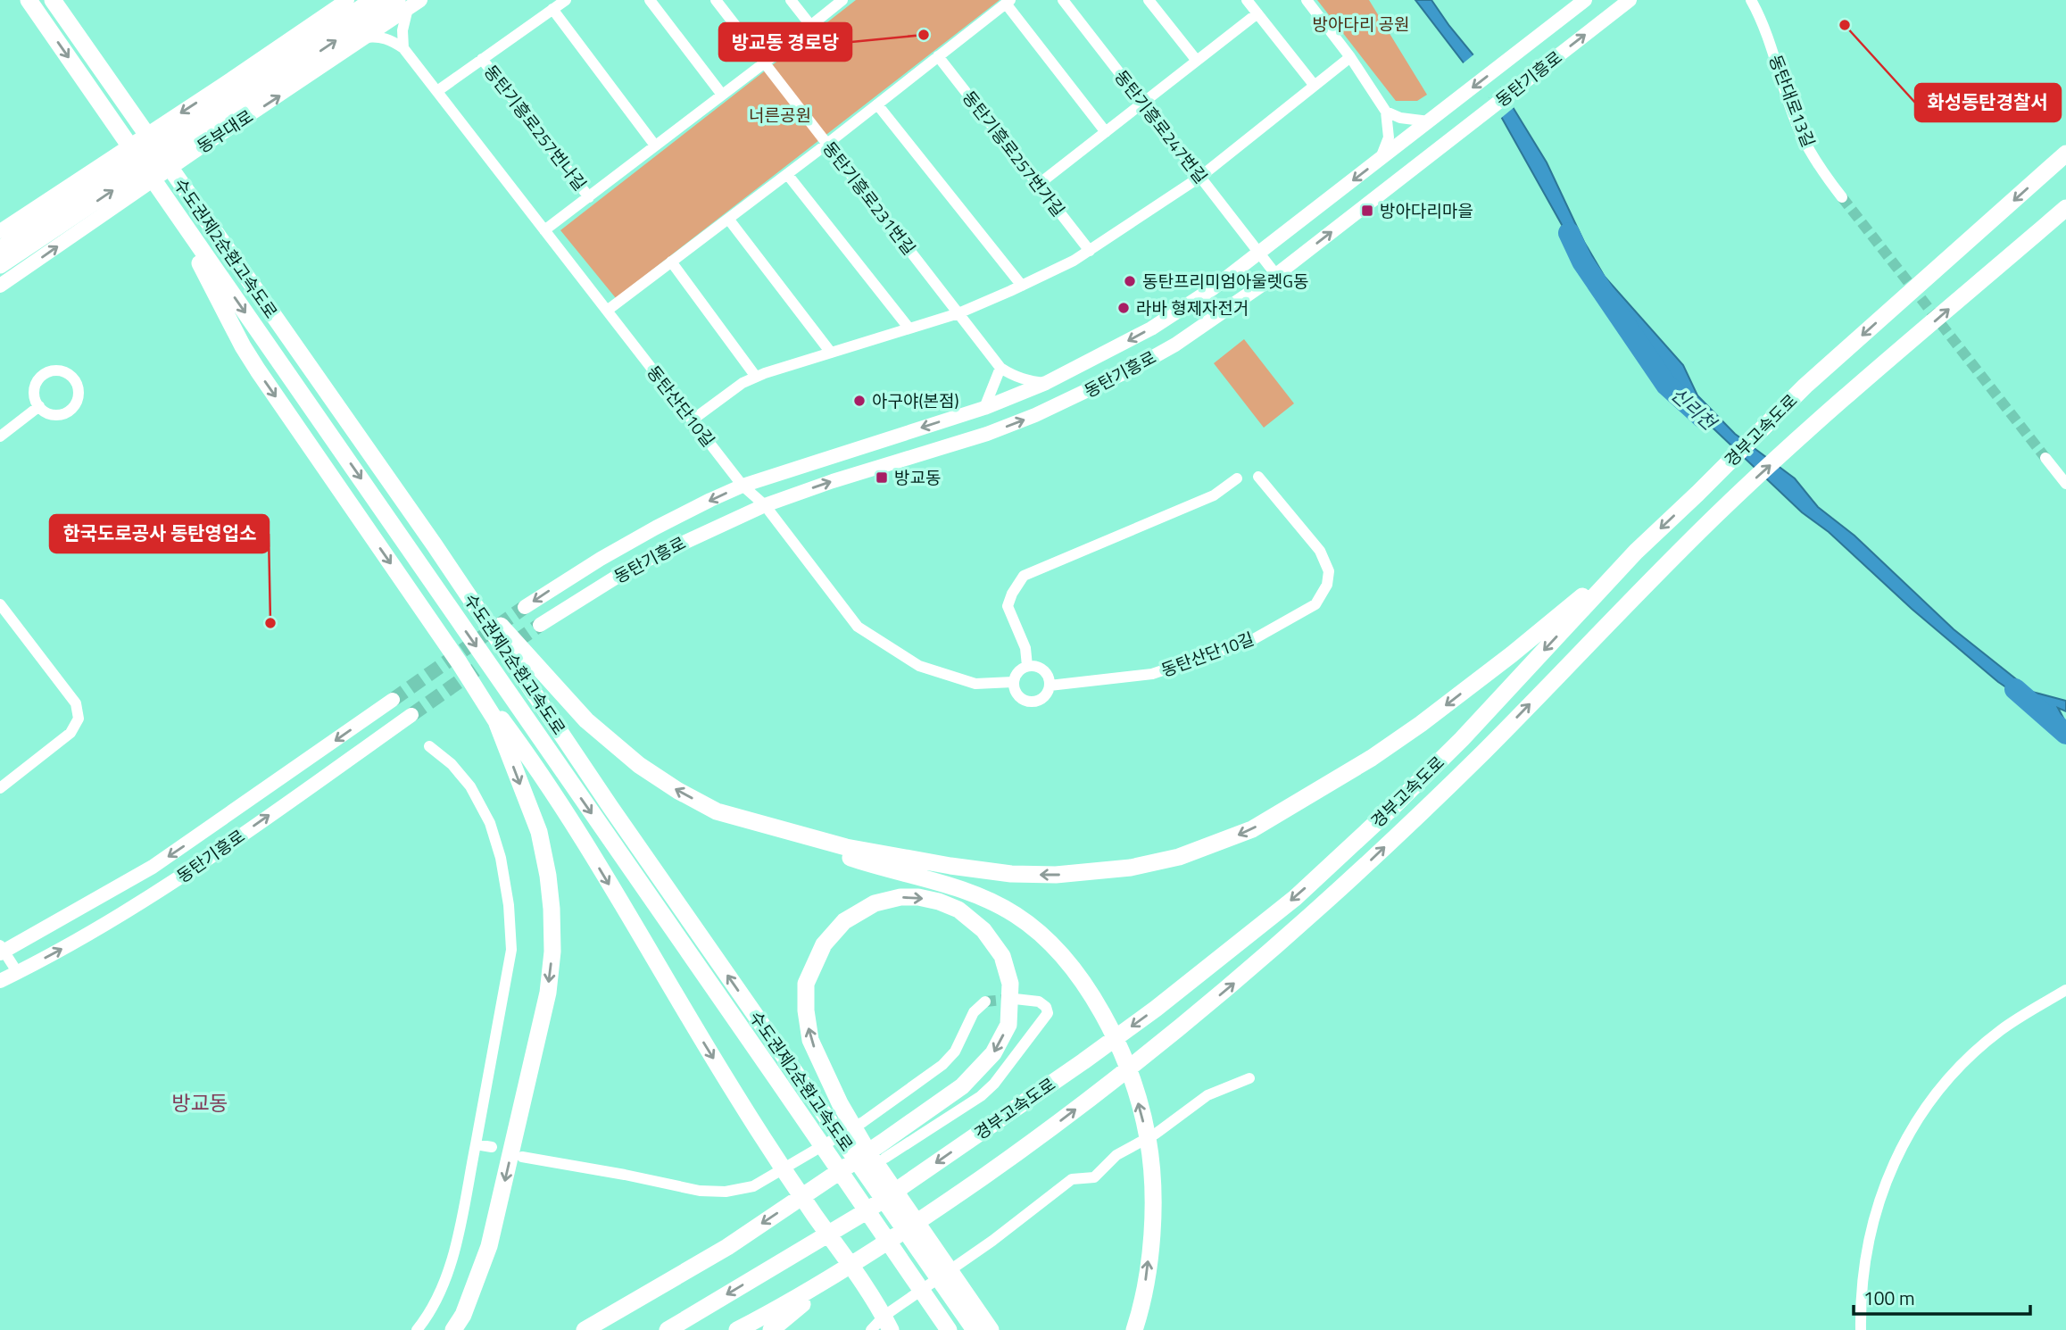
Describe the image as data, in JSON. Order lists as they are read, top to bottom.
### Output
{
  "streets": {
    "highway": ["동부대로", "수도권제2순환고속도로", "경부고속도로"],
    "main road": ["동탄기흥로"],
    "street": [
      "동탄대로13길",
      "동탄기흥로247번길",
      "동탄기흥로257번나길",
      "동탄기흥로257번가길",
      "동탄기흥로231번길",
      "동탄산단10길"
    ]
  },
  "crossings": [
    ["동탄기흥로", "동탄기흥로247번길"],
    ["동탄기흥로", "동탄산단10길"],
    ["동탄기흥로257번나길", "동탄기흥로231번길"],
    ["동탄기흥로257번나길", "동탄산단10길"]
  ],
  "districts": ["방교동"],
  "water": ["신리천"],
  "parks": ["방아다리 공원", "너른공원"],
  "places": {
    "other": [
      "화성동탄경찰서",
      "방교동 경로당",
      "동탄프리미엄아울렛G동",
      "라바 형제자전거",
      "아구야(본점)",
      "한국도로공사 동탄영업소"
    ],
    "transit": ["방아다리마을", "방교동"]
  },
  "scale_bar": "100 m"
}
